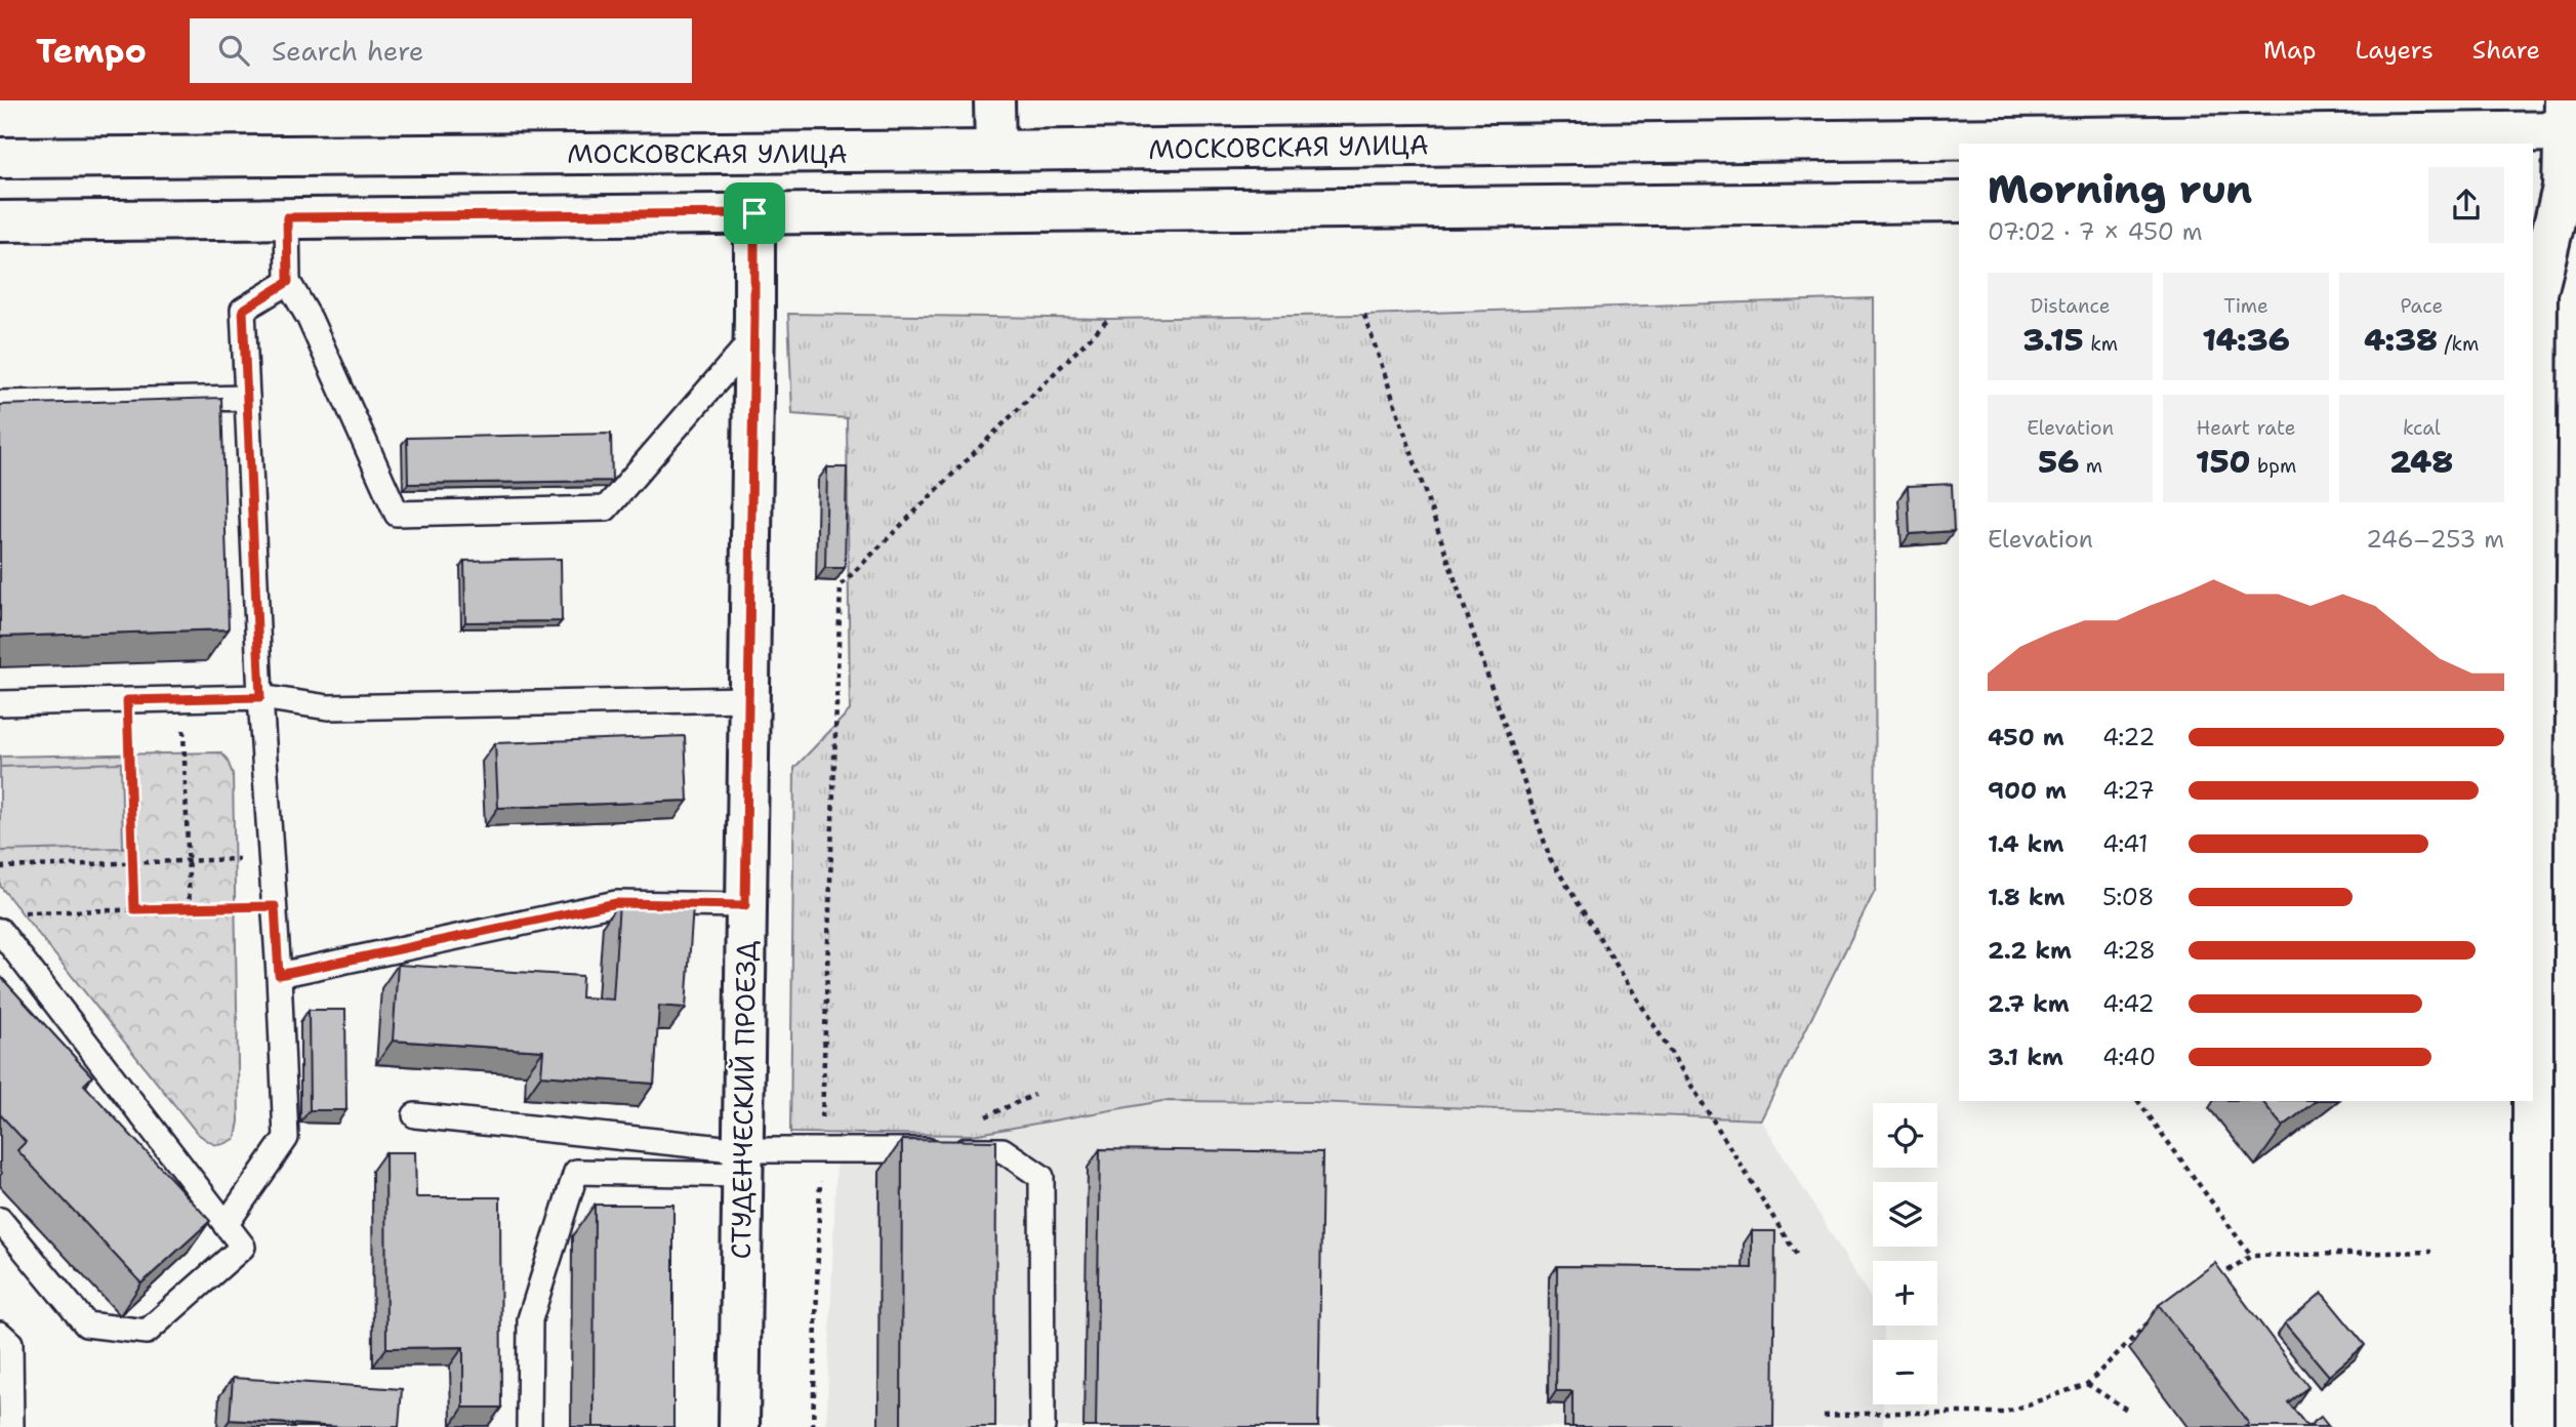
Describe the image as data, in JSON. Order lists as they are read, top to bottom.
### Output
{
  "streets": {
    "main road": ["МОСКОВСКАЯ УЛИЦА", "СТУДЕНЧЕСКИЙ ПРОЕЗД"]
  },
  "page": {
    "header": "Tempo",
    "search": "Search here",
    "nav": ["Map", "Layers", "Share"],
    "heading": ["Morning run", "07:02 · 7 × 450 m"],
    "stats": [
      ["Distance", "3.15 km"],
      ["Time", "14:36"],
      ["Pace", "4:38 /km"],
      ["Elevation", "56 m"],
      ["Heart rate", "150 bpm"],
      ["kcal", "248"]
    ],
    "chart": ["Elevation", "246–253 m"],
    "list": [
      {
        "name": "450 m",
        "note": "4:22"
      },
      {
        "name": "900 m",
        "note": "4:27"
      },
      {
        "name": "1.4 km",
        "note": "4:41"
      },
      {
        "name": "1.8 km",
        "note": "5:08"
      },
      {
        "name": "2.2 km",
        "note": "4:28"
      },
      {
        "name": "2.7 km",
        "note": "4:42"
      },
      {
        "name": "3.1 km",
        "note": "4:40"
      }
    ],
    "map_buttons": ["+", "−"]
  }
}
